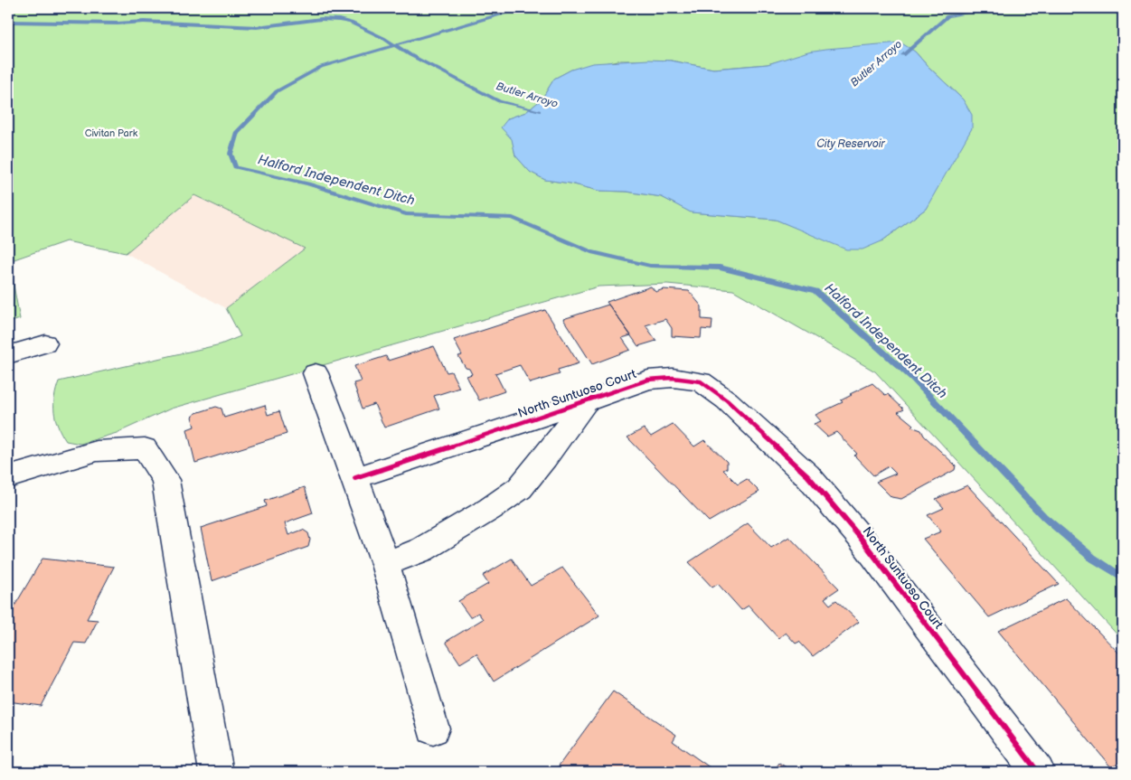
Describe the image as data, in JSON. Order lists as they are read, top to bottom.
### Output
{
  "streets": {
    "street": ["North Suntuoso Court"]
  },
  "water": ["Butler Arroyo", "City Reservoir", "Halford Independent Ditch"],
  "parks": ["Civitan Park"]
}
